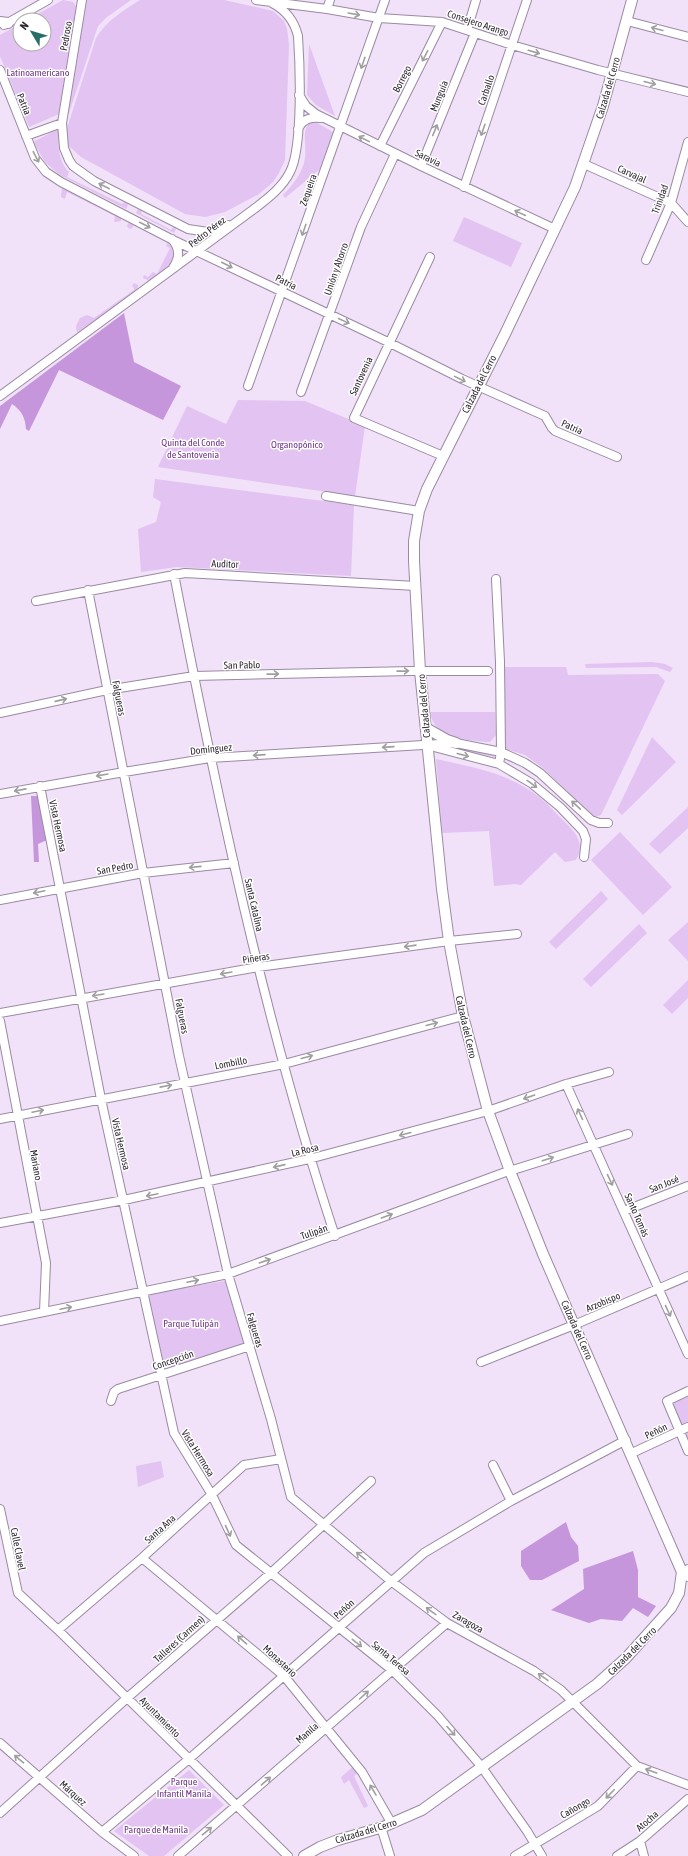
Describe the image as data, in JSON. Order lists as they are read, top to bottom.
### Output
{
  "streets": {
    "main road": ["Calzada del Cerro"],
    "street": [
      "Consejero Arango",
      "Pedroso",
      "Borrego",
      "Carballo",
      "Munguía",
      "Patria",
      "Saravia",
      "Carvajal",
      "Zequeira",
      "Trinidad",
      "Pedro Pérez",
      "Unión y Ahorro",
      "Santovenia",
      "Auditor",
      "San Pablo",
      "Falgueras",
      "Domínguez",
      "Vista Hermosa",
      "San Pedro",
      "Santa Catalina",
      "Piñeras",
      "Lombillo",
      "La Rosa",
      "Mariano",
      "San José",
      "Santo Tomás",
      "Tulipán",
      "Arzobispo",
      "Concepción",
      "Peñón",
      "Santa Ana",
      "Calle Clavel",
      "Zaragoza",
      "Talleres (Carmen)",
      "Santa Teresa",
      "Monasterio",
      "Ayuntamiento",
      "Manila",
      "Márquez",
      "Cañongo",
      "Atocha"
    ]
  },
  "crossings": [
    ["Consejero Arango", "Borrego"],
    ["Consejero Arango", "Calzada del Cerro"],
    ["Consejero Arango", "Carballo"],
    ["Consejero Arango", "Munguía"],
    ["Consejero Arango", "Zequeira"],
    ["Consejero Arango", "Pedro Pérez"],
    ["Borrego", "Saravia"],
    ["Calzada del Cerro", "Patria"],
    ["Calzada del Cerro", "Saravia"],
    ["Calzada del Cerro", "Carvajal"],
    ["Calzada del Cerro", "Santovenia"],
    ["Calzada del Cerro", "Auditor"],
    ["Calzada del Cerro", "San Pablo"],
    ["Calzada del Cerro", "Domínguez"],
    ["Calzada del Cerro", "Piñeras"],
    ["Calzada del Cerro", "Lombillo"],
    ["Calzada del Cerro", "La Rosa"],
    ["Calzada del Cerro", "Tulipán"],
    ["Calzada del Cerro", "Arzobispo"],
    ["Calzada del Cerro", "Peñón"],
    ["Calzada del Cerro", "Zaragoza"],
    ["Calzada del Cerro", "Santa Teresa"],
    ["Calzada del Cerro", "Monasterio"],
    ["Carballo", "Saravia"],
    ["Munguía", "Saravia"],
    ["Patria", "Zequeira"],
    ["Patria", "Pedro Pérez"],
    ["Patria", "Unión y Ahorro"],
    ["Patria", "Santovenia"],
    ["Saravia", "Zequeira"],
    ["Saravia", "Pedro Pérez"],
    ["Saravia", "Unión y Ahorro"],
    ["Carvajal", "Trinidad"],
    ["Auditor", "Falgueras"],
    ["Auditor", "Santa Catalina"],
    ["San Pablo", "Falgueras"],
    ["San Pablo", "Santa Catalina"],
    ["Falgueras", "Domínguez"],
    ["Falgueras", "San Pedro"],
    ["Falgueras", "Piñeras"],
    ["Falgueras", "Lombillo"],
    ["Falgueras", "La Rosa"],
    ["Falgueras", "Tulipán"],
    ["Falgueras", "Concepción"],
    ["Falgueras", "Zaragoza"],
    ["Domínguez", "Vista Hermosa"],
    ["Domínguez", "Santa Catalina"],
    ["Vista Hermosa", "San Pedro"],
    ["Vista Hermosa", "Piñeras"],
    ["Vista Hermosa", "Lombillo"],
    ["Vista Hermosa", "La Rosa"],
    ["Vista Hermosa", "Tulipán"],
    ["Vista Hermosa", "Concepción"],
    ["Vista Hermosa", "Santa Ana"],
    ["Vista Hermosa", "Santa Teresa"],
    ["San Pedro", "Santa Catalina"],
    ["Santa Catalina", "Piñeras"],
    ["Santa Catalina", "Lombillo"],
    ["Santa Catalina", "La Rosa"],
    ["Santa Catalina", "Tulipán"],
    ["Lombillo", "Mariano"],
    ["La Rosa", "Mariano"],
    ["La Rosa", "Santo Tomás"],
    ["Mariano", "Tulipán"],
    ["San José", "Santo Tomás"],
    ["Santo Tomás", "Tulipán"],
    ["Santo Tomás", "Arzobispo"],
    ["Peñón", "Zaragoza"],
    ["Peñón", "Santa Teresa"],
    ["Peñón", "Monasterio"],
    ["Peñón", "Ayuntamiento"],
    ["Peñón", "Márquez"],
    ["Santa Ana", "Zaragoza"],
    ["Santa Ana", "Santa Teresa"],
    ["Santa Ana", "Monasterio"],
    ["Santa Ana", "Ayuntamiento"],
    ["Calle Clavel", "Ayuntamiento"],
    ["Zaragoza", "Talleres (Carmen)"],
    ["Zaragoza", "Manila"],
    ["Zaragoza", "Cañongo"],
    ["Talleres (Carmen)", "Santa Teresa"],
    ["Talleres (Carmen)", "Monasterio"],
    ["Talleres (Carmen)", "Ayuntamiento"],
    ["Talleres (Carmen)", "Márquez"],
    ["Santa Teresa", "Manila"],
    ["Santa Teresa", "Cañongo"],
    ["Monasterio", "Manila"],
    ["Ayuntamiento", "Manila"]
  ],
  "one_way": [
    "Consejero Arango",
    "Borrego",
    "Carballo",
    "Munguía",
    "Saravia",
    "Zequeira",
    "San Pablo",
    "San Pedro",
    "Piñeras",
    "Lombillo",
    "La Rosa",
    "Tulipán",
    "Zaragoza",
    "Santa Teresa",
    "Monasterio",
    "Manila",
    "Cañongo"
  ],
  "parks": [
    "Latinoamericano",
    "Quinta del Conde de Santovenia",
    "Organopónico",
    "Parque Tulipán",
    "Parque Infantil Manila",
    "Parque de Manila"
  ],
  "north": "top left"
}
